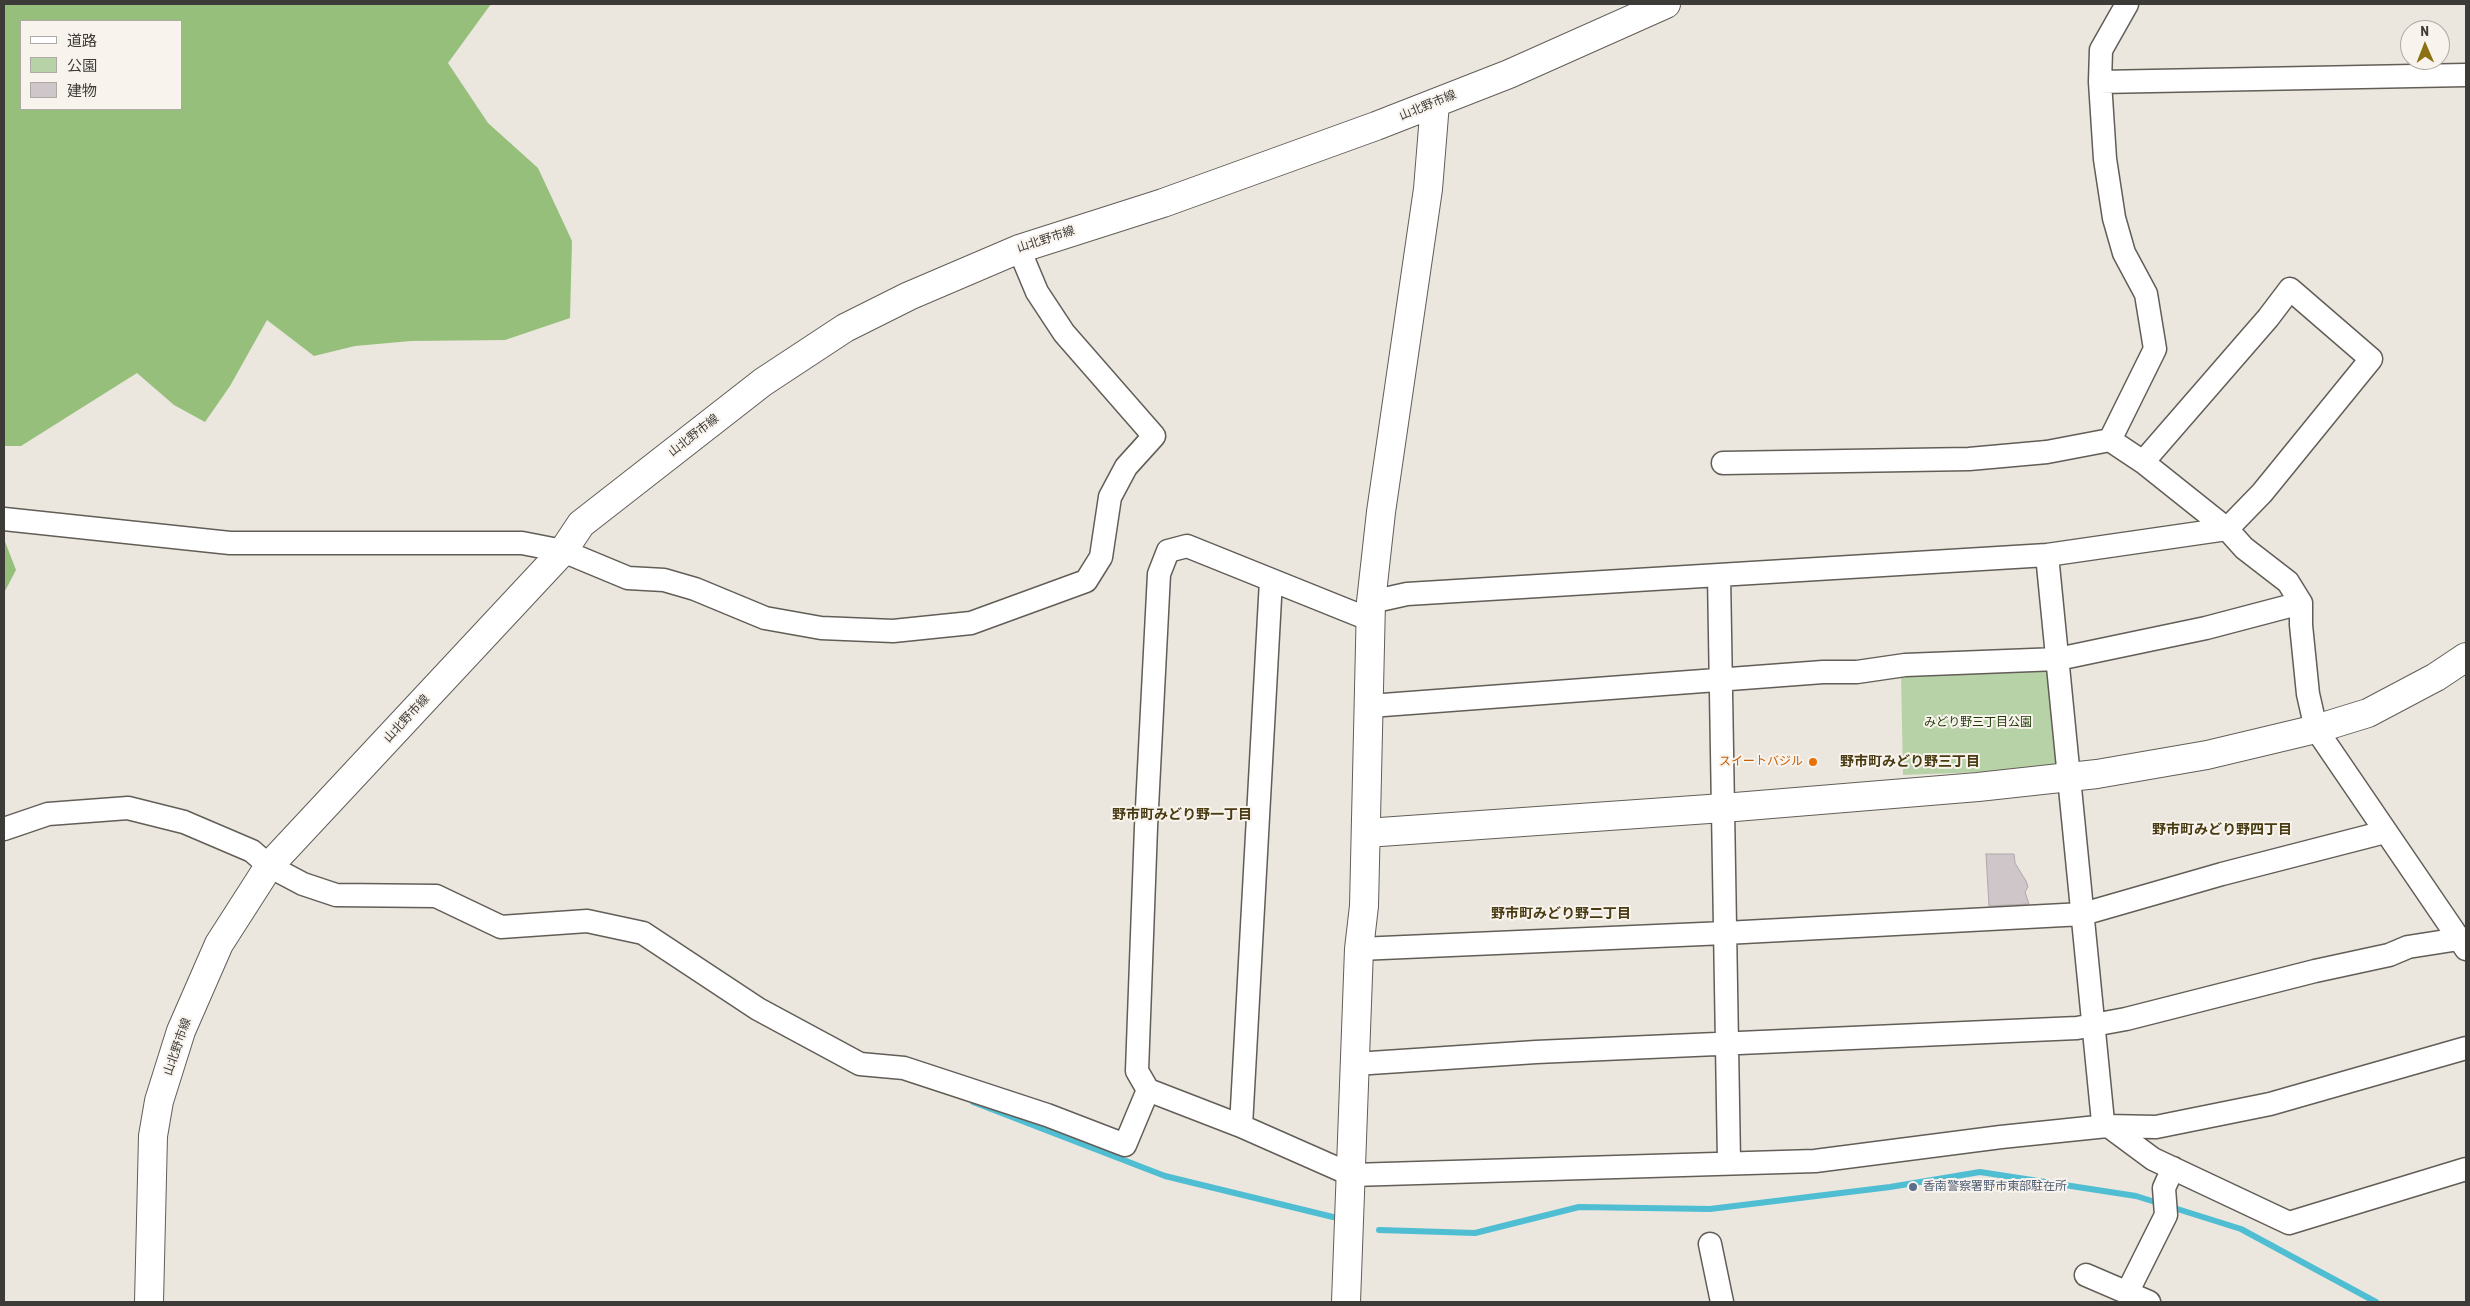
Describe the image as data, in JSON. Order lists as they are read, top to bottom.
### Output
{
  "streets": {
    "street": ["山北野市線"]
  },
  "districts": [
    "野市町みどり野三丁目",
    "野市町みどり野一丁目",
    "野市町みどり野四丁目",
    "野市町みどり野二丁目"
  ],
  "parks": ["みどり野三丁目公園"],
  "places": ["スイートバジル", "香南警察署野市東部駐在所"],
  "legend": ["道路", "公園", "建物"],
  "north": "top"
}
